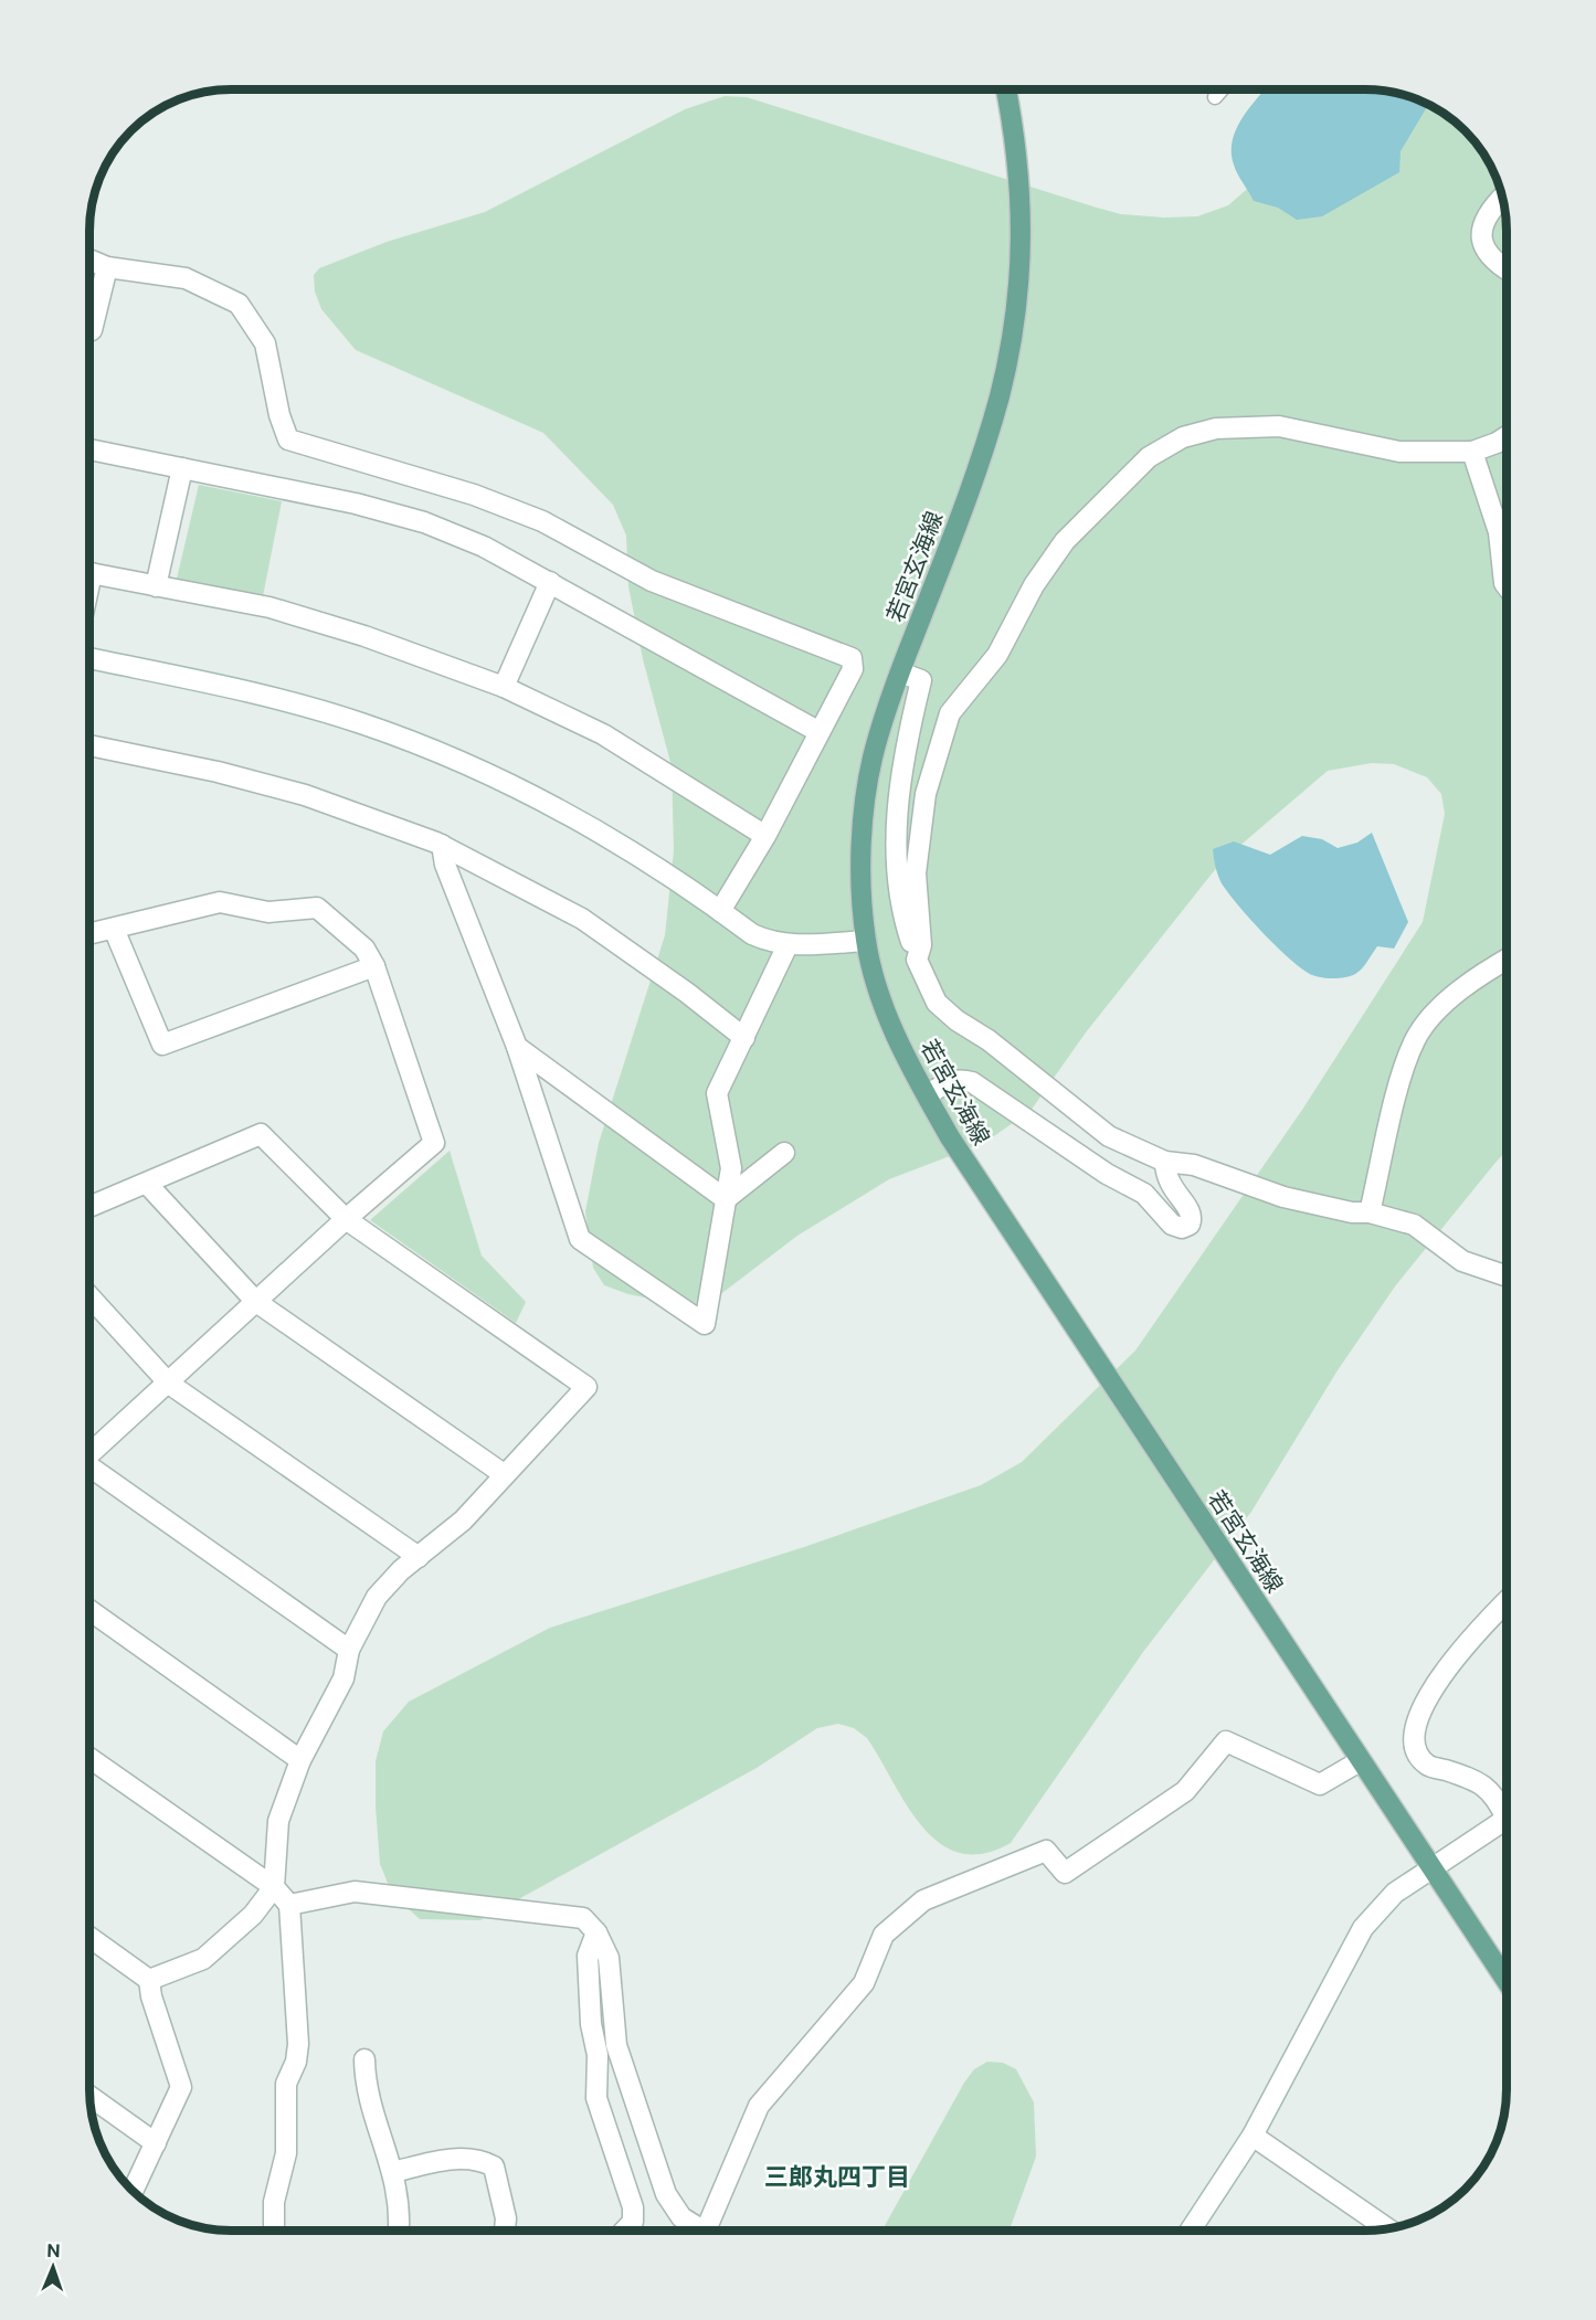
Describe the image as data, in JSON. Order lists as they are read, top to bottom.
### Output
{
  "streets": {
    "main road": ["若宮玄海線"]
  },
  "districts": ["三郎丸四丁目"],
  "north": "top"
}
